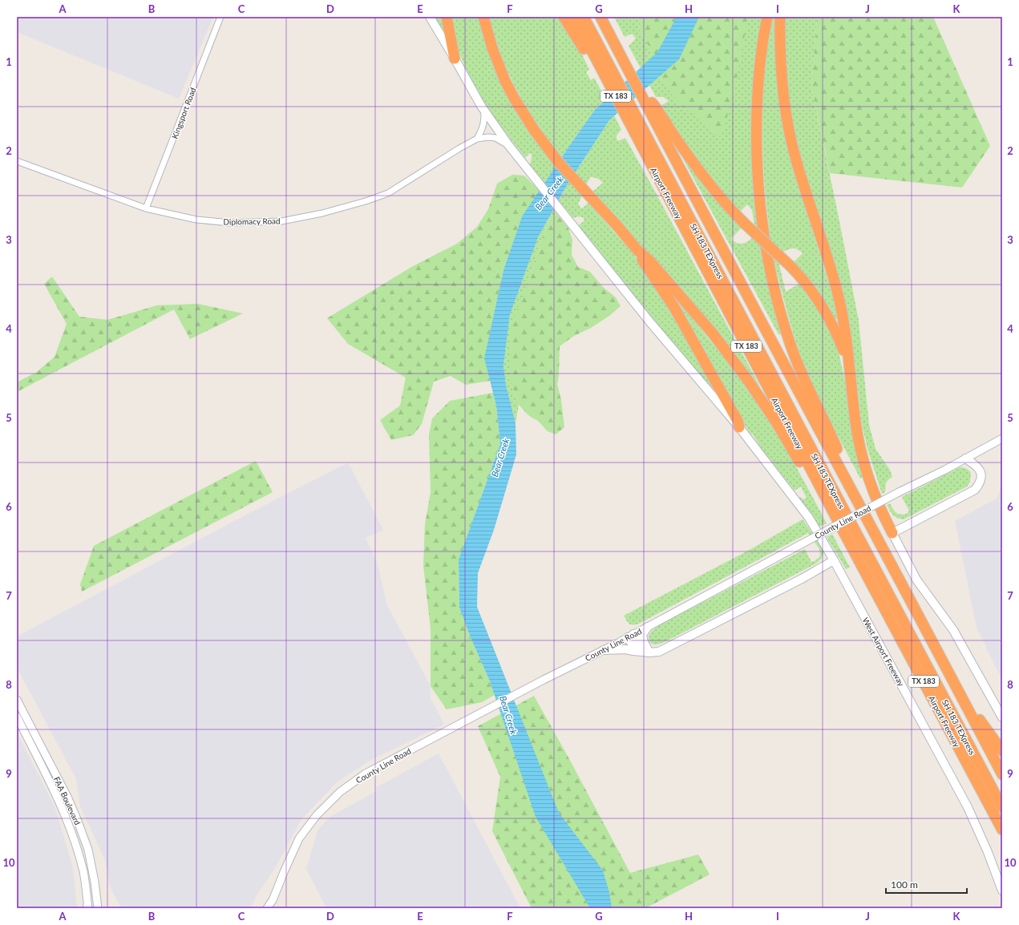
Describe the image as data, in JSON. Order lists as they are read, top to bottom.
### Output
{
  "streets": {
    "highway": ["TX 183", "Airport Freeway", "SH 183 TEXpress"],
    "main road": ["West Airport Freeway"],
    "street": [
      "Kingsport Road",
      "Diplomacy Road",
      "County Line Road",
      "FAA Boulevard"
    ]
  },
  "crossings": [
    ["Kingsport Road", "Diplomacy Road"],
    ["Airport Freeway", "SH 183 TEXpress"]
  ],
  "water": ["Bear Creek"],
  "scale_bar": "100 m",
  "grid": {
    "columns": [
      "A",
      "B",
      "C",
      "D",
      "E",
      "F",
      "G",
      "H",
      "I",
      "J",
      "K"
    ],
    "rows": [
      "1",
      "2",
      "3",
      "4",
      "5",
      "6",
      "7",
      "8",
      "9",
      "10"
    ]
  }
}
